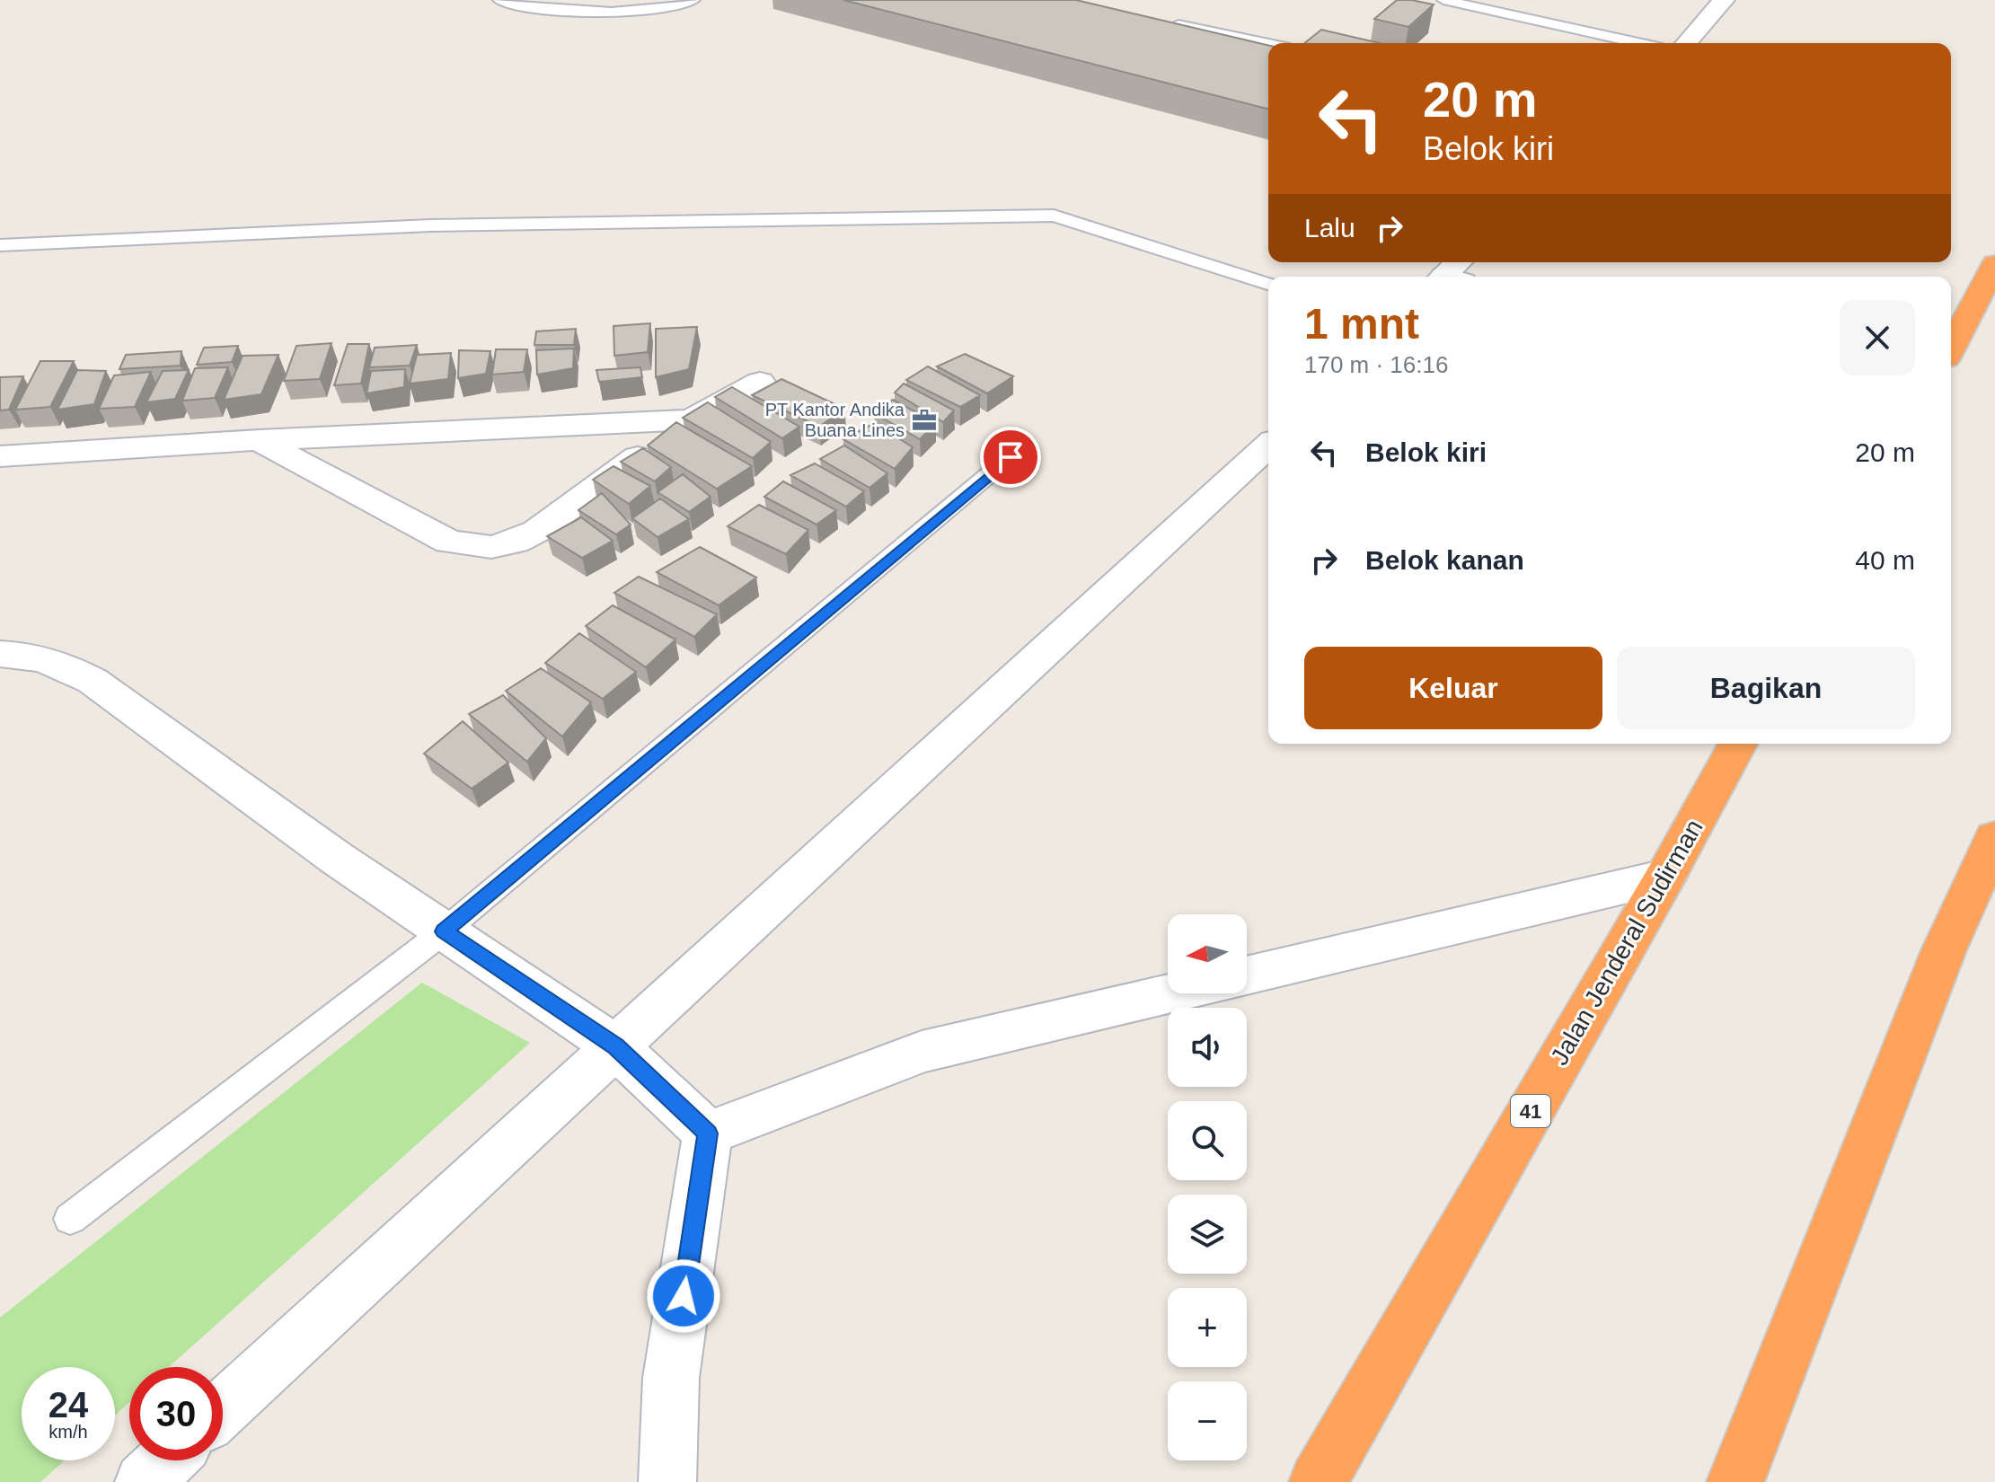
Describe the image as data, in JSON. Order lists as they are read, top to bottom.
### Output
{
  "streets": {
    "highway": ["Jalan Jenderal Sudirman", "41"]
  },
  "places": {
    "office": ["PT Kantor Andika Buana Lines"]
  },
  "north": "left",
  "page": {
    "turn": ["20 m", "Belok kiri"],
    "then": "Lalu",
    "heading": ["1 mnt", "170 m · 16:16"],
    "list": [
      {
        "name": "Belok kiri",
        "value": "20 m"
      },
      {
        "name": "Belok kanan",
        "value": "40 m"
      }
    ],
    "buttons": ["Keluar", "Bagikan"],
    "map_buttons": ["+", "−"],
    "speed": "24 km/h",
    "limit": "30"
  }
}
